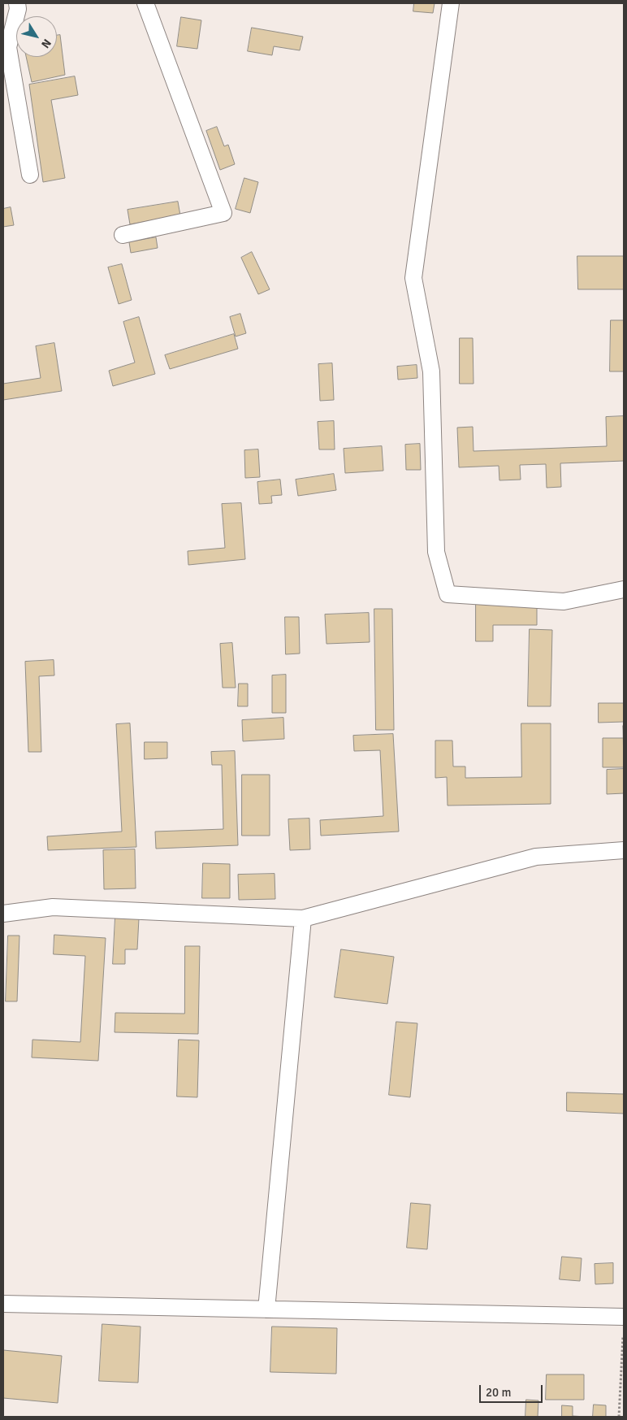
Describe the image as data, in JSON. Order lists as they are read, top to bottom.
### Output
{
  "scale_bar": "20 m",
  "north": "bottom right"
}
